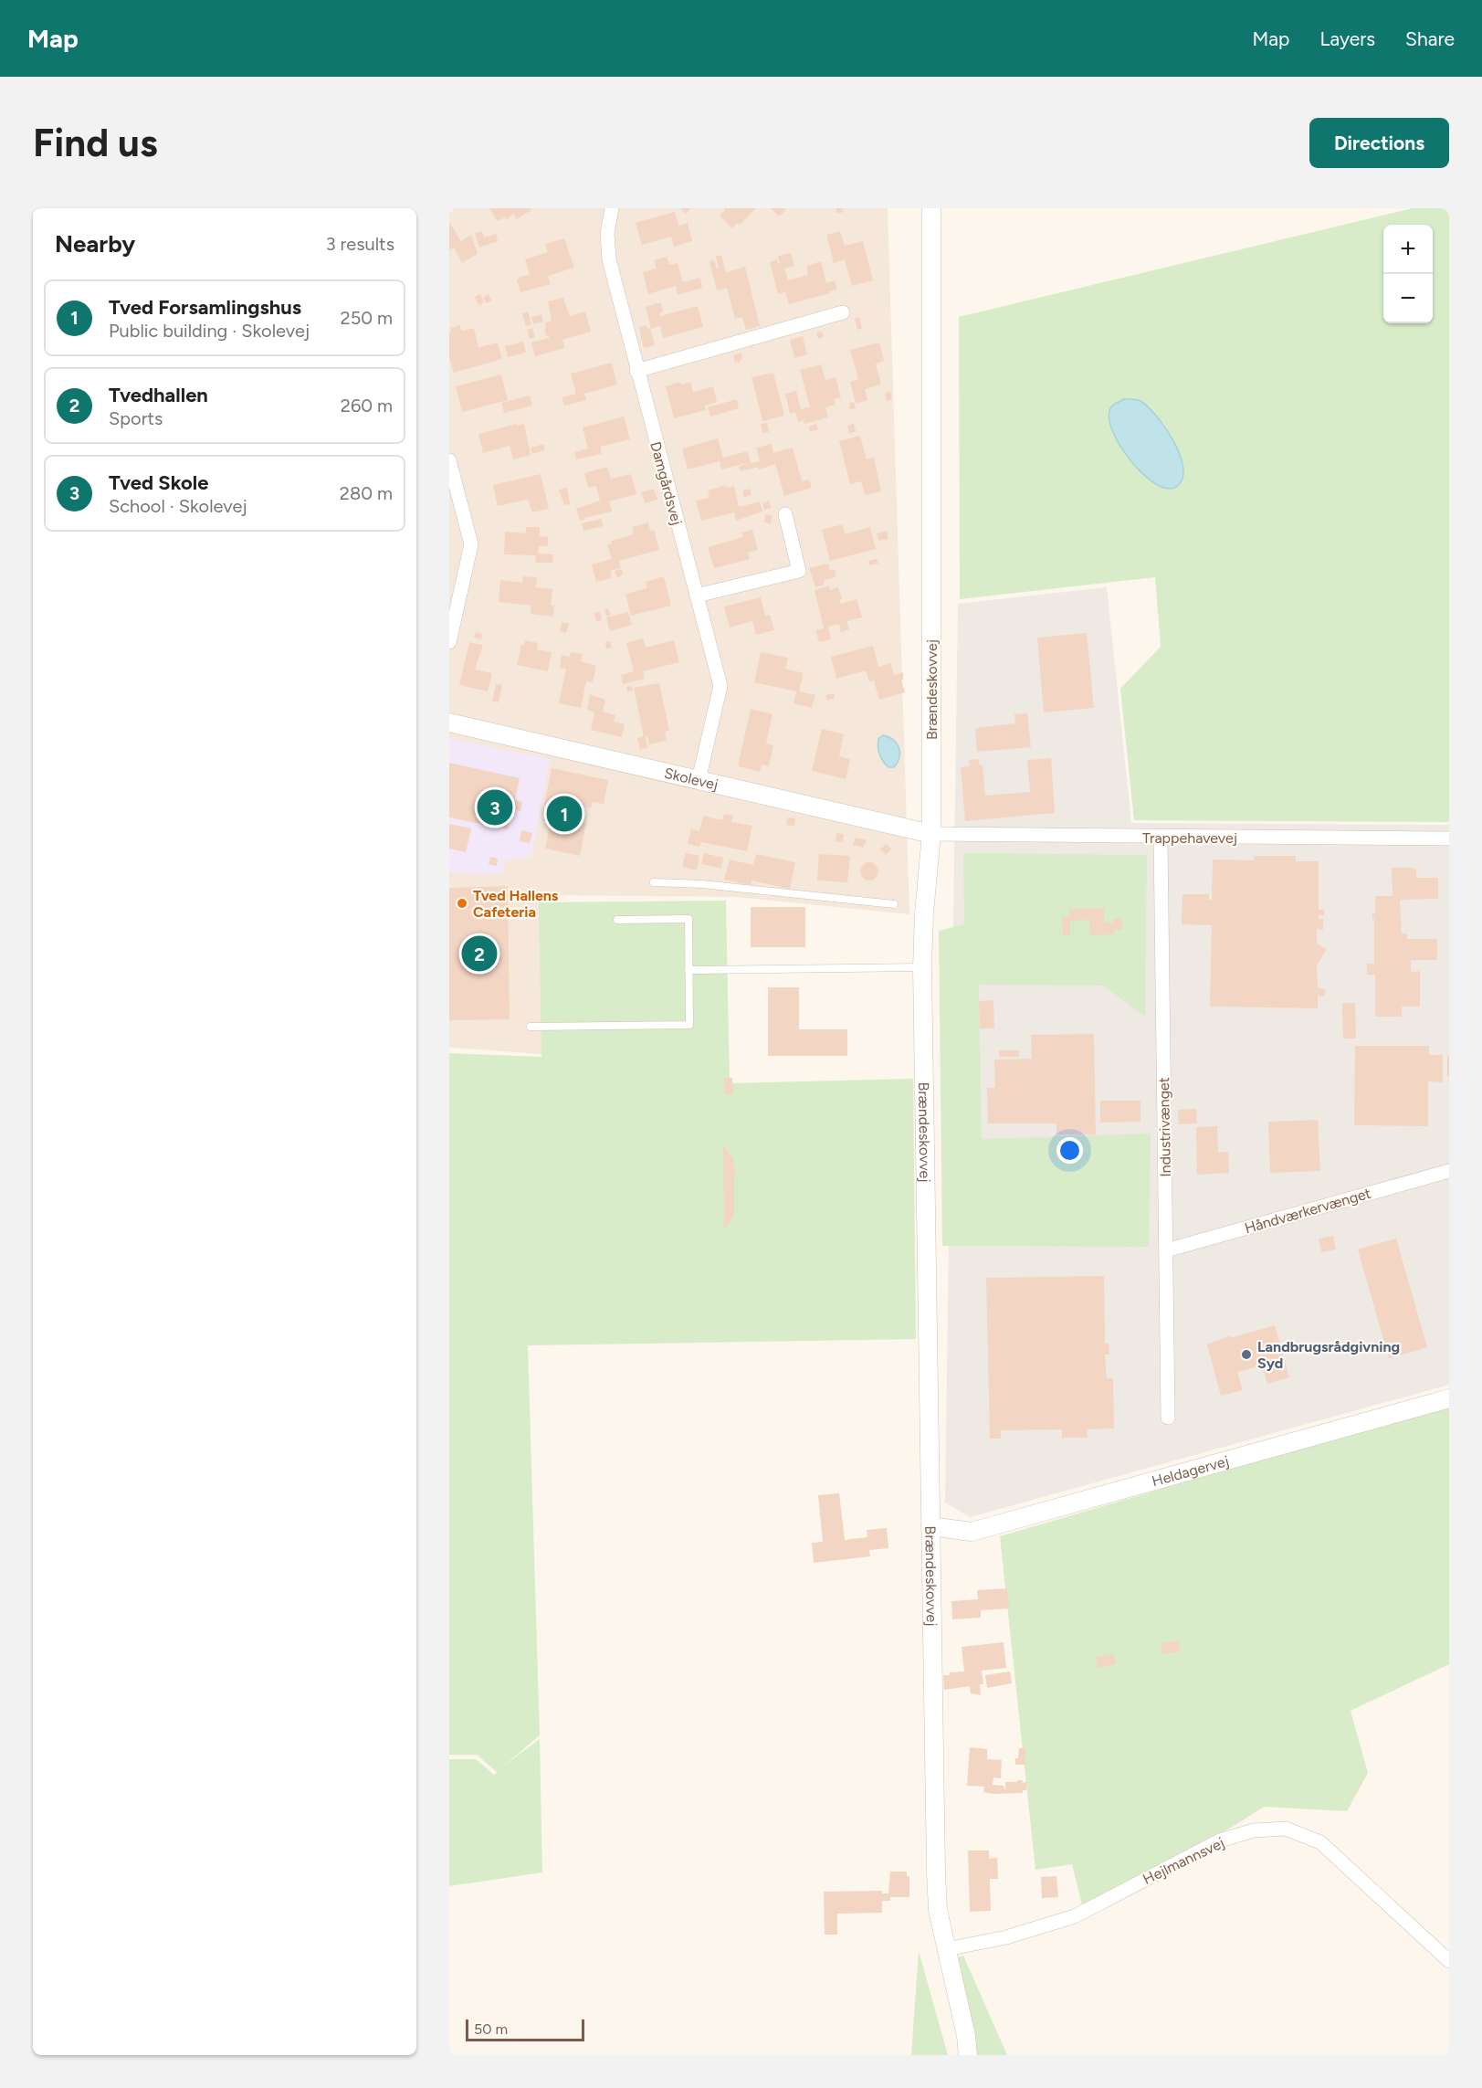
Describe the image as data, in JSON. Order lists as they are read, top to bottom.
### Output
{
  "streets": {
    "street": [
      "Damgårdsvej",
      "Brændeskovvej",
      "Skolevej",
      "Trappehavevej",
      "Industrivænget",
      "Håndværkervænget",
      "Heldagervej",
      "Hejlmannsvej"
    ]
  },
  "crossings": [
    ["Damgårdsvej", "Skolevej"],
    ["Brændeskovvej", "Skolevej"],
    ["Brændeskovvej", "Trappehavevej"],
    ["Brændeskovvej", "Heldagervej"],
    ["Brændeskovvej", "Hejlmannsvej"],
    ["Skolevej", "Trappehavevej"],
    ["Trappehavevej", "Industrivænget"],
    ["Industrivænget", "Håndværkervænget"]
  ],
  "places": ["Tved Hallens Cafeteria", "Landbrugsrådgivning Syd"],
  "scale_bar": "50 m",
  "page": {
    "header": "Map",
    "nav": ["Map", "Layers", "Share"],
    "buttons": "Directions",
    "title": "Find us",
    "heading": ["Nearby", "3 results"],
    "map_buttons": ["+", "−"],
    "list": [
      {
        "mark": "1",
        "name": "Tved Forsamlingshus",
        "note": "Public building · Skolevej",
        "value": "250 m"
      },
      {
        "mark": "2",
        "name": "Tvedhallen",
        "note": "Sports",
        "value": "260 m"
      },
      {
        "mark": "3",
        "name": "Tved Skole",
        "note": "School · Skolevej",
        "value": "280 m"
      }
    ],
    "pins": ["3", "1", "2"],
    "scale": "50 m"
  }
}
